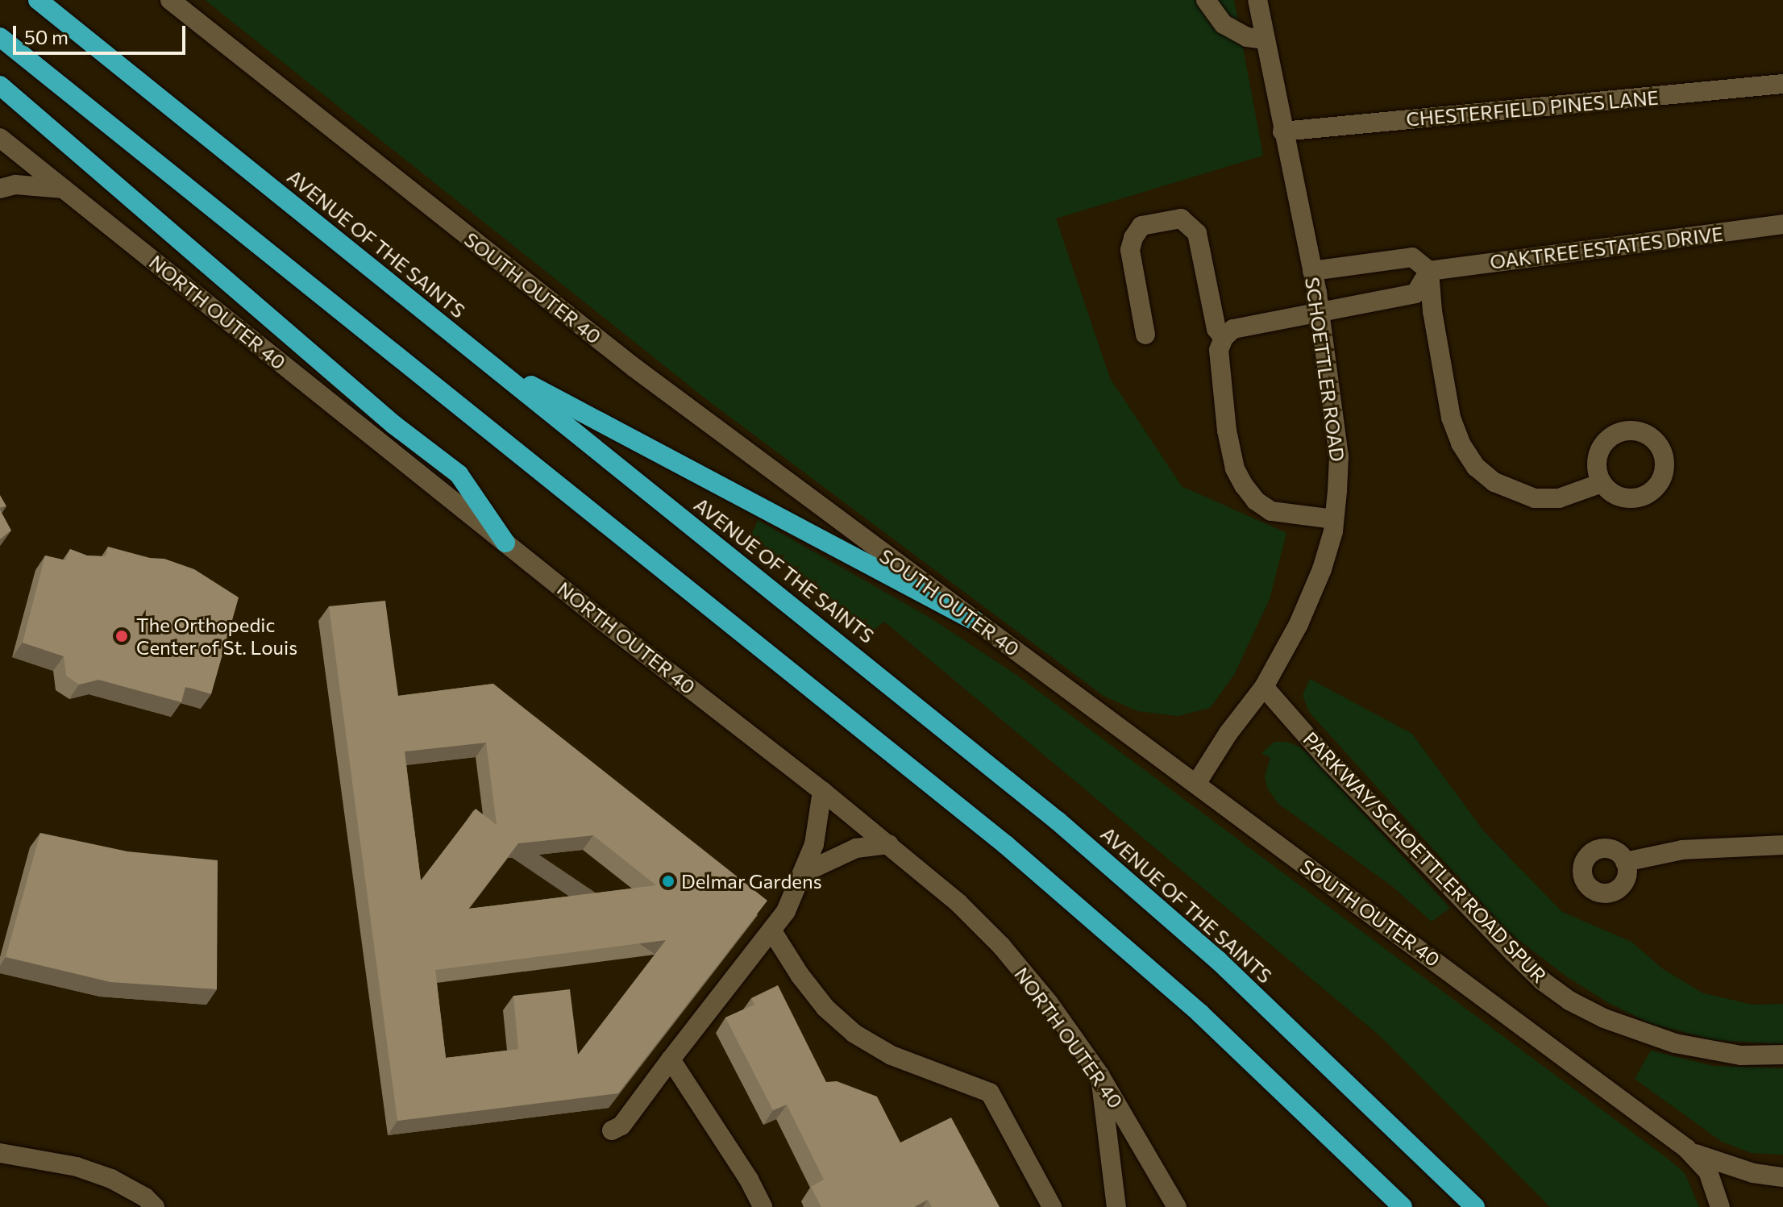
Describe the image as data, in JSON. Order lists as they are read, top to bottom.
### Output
{
  "streets": {
    "highway": ["AVENUE OF THE SAINTS"],
    "street": [
      "CHESTERFIELD PINES LANE",
      "OAKTREE ESTATES DRIVE",
      "SOUTH OUTER 40",
      "NORTH OUTER 40",
      "SCHOETTLER ROAD",
      "PARKWAY/SCHOETTLER ROAD SPUR"
    ]
  },
  "crossings": [
    ["CHESTERFIELD PINES LANE", "SCHOETTLER ROAD"],
    ["SOUTH OUTER 40", "SCHOETTLER ROAD"],
    ["SCHOETTLER ROAD", "PARKWAY/SCHOETTLER ROAD SPUR"]
  ],
  "places": ["The Orthopedic Center of St. Louis", "Delmar Gardens"],
  "scale_bar": "50 m"
}
